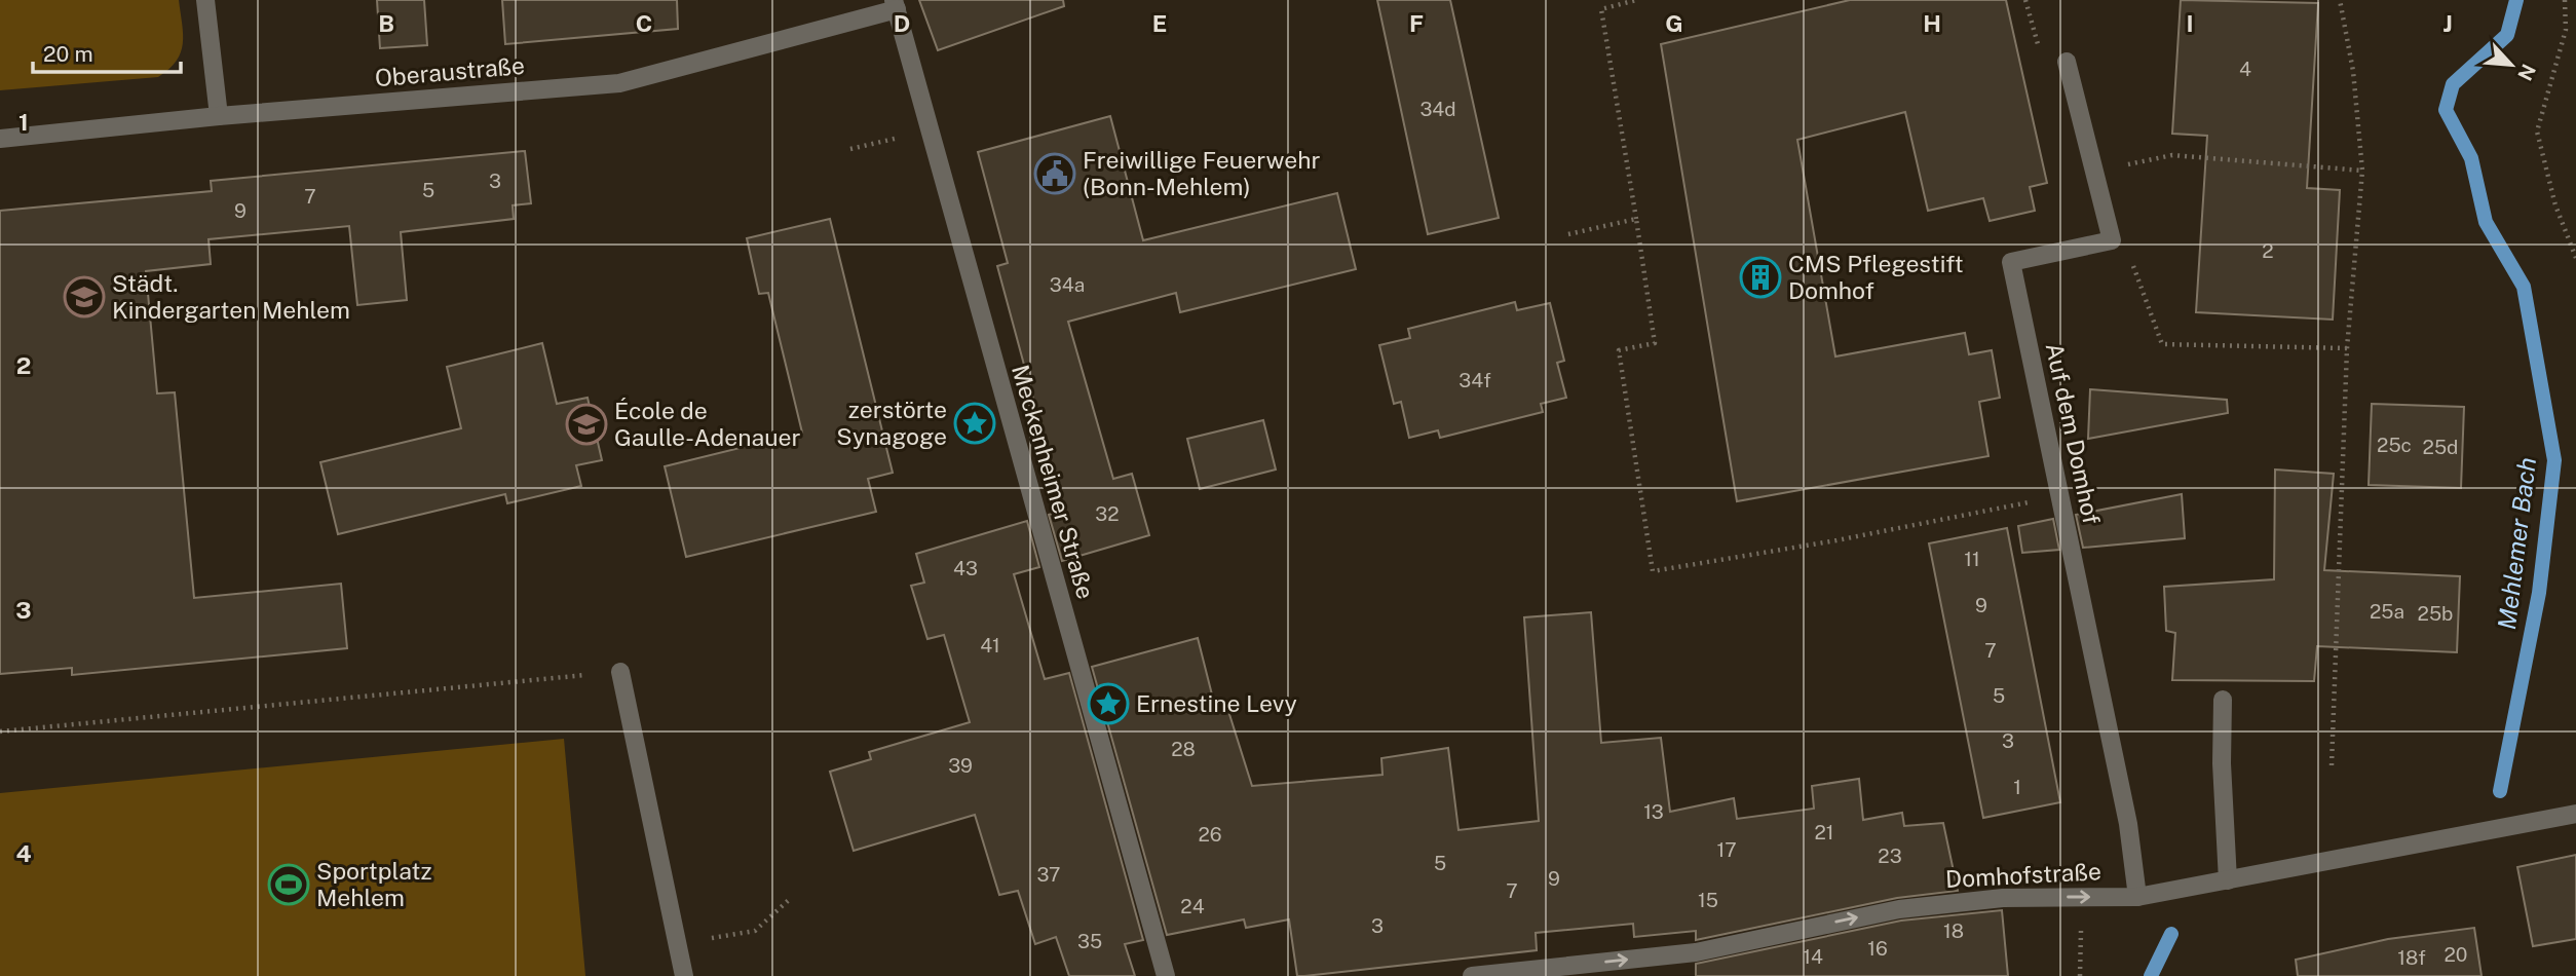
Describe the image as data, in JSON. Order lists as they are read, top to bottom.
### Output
{
  "streets": {
    "street": [
      "Oberaustraße",
      "Auf dem Domhof",
      "Meckenheimer Straße",
      "Domhofstraße"
    ]
  },
  "crossings": [
    ["Oberaustraße", "Meckenheimer Straße"],
    ["Auf dem Domhof", "Domhofstraße"]
  ],
  "one_way": ["Domhofstraße"],
  "water": ["Mehlemer Bach"],
  "places": {
    "public building": ["Freiwillige Feuerwehr (Bonn-Mehlem)"],
    "building": ["CMS Pflegestift Domhof"],
    "school or university": ["Städt. Kindergarten Mehlem", "École de Gaulle-Adenauer"],
    "place": ["zerstörte Synagoge", "Ernestine Levy"],
    "sports": ["Sportplatz Mehlem"]
  },
  "house_numbers": [
    "4",
    "34d",
    "3",
    "5",
    "7",
    "9",
    "2",
    "34a",
    "34f",
    "25c",
    "25d",
    "32",
    "11",
    "43",
    "9",
    "25a",
    "25b",
    "41",
    "7",
    "5",
    "3",
    "28",
    "39",
    "1",
    "13",
    "21",
    "26",
    "17",
    "23",
    "5",
    "37",
    "9",
    "7",
    "15",
    "24",
    "3",
    "18",
    "35",
    "16",
    "20",
    "14",
    "18f"
  ],
  "scale_bar": "20 m",
  "north": "bottom right",
  "grid": {
    "columns": [
      "B",
      "C",
      "D",
      "E",
      "F",
      "G",
      "H",
      "I",
      "J"
    ],
    "rows": [
      "1",
      "2",
      "3",
      "4"
    ]
  }
}
